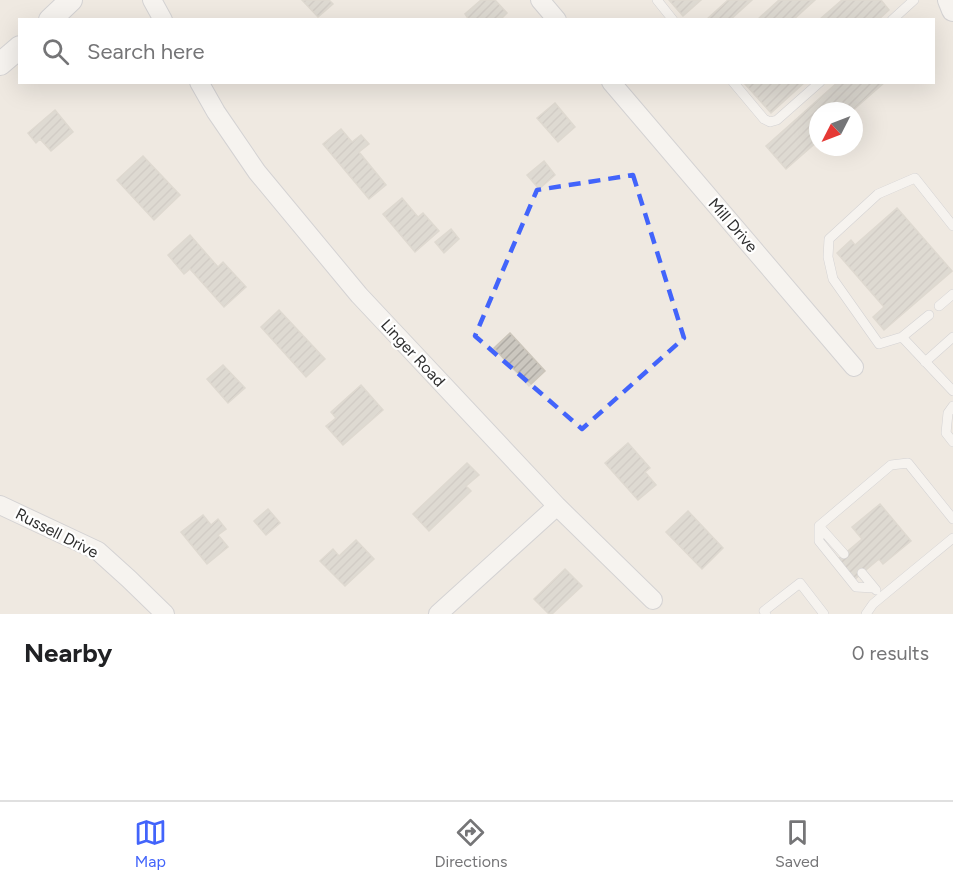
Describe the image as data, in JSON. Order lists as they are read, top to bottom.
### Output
{
  "streets": {
    "street": ["Mill Drive", "Linger Road", "Russell Drive"]
  },
  "north": "bottom left",
  "page": {
    "search": "Search here",
    "heading": ["Nearby", "0 results"],
    "nav": ["Map", "Directions", "Saved"]
  }
}
